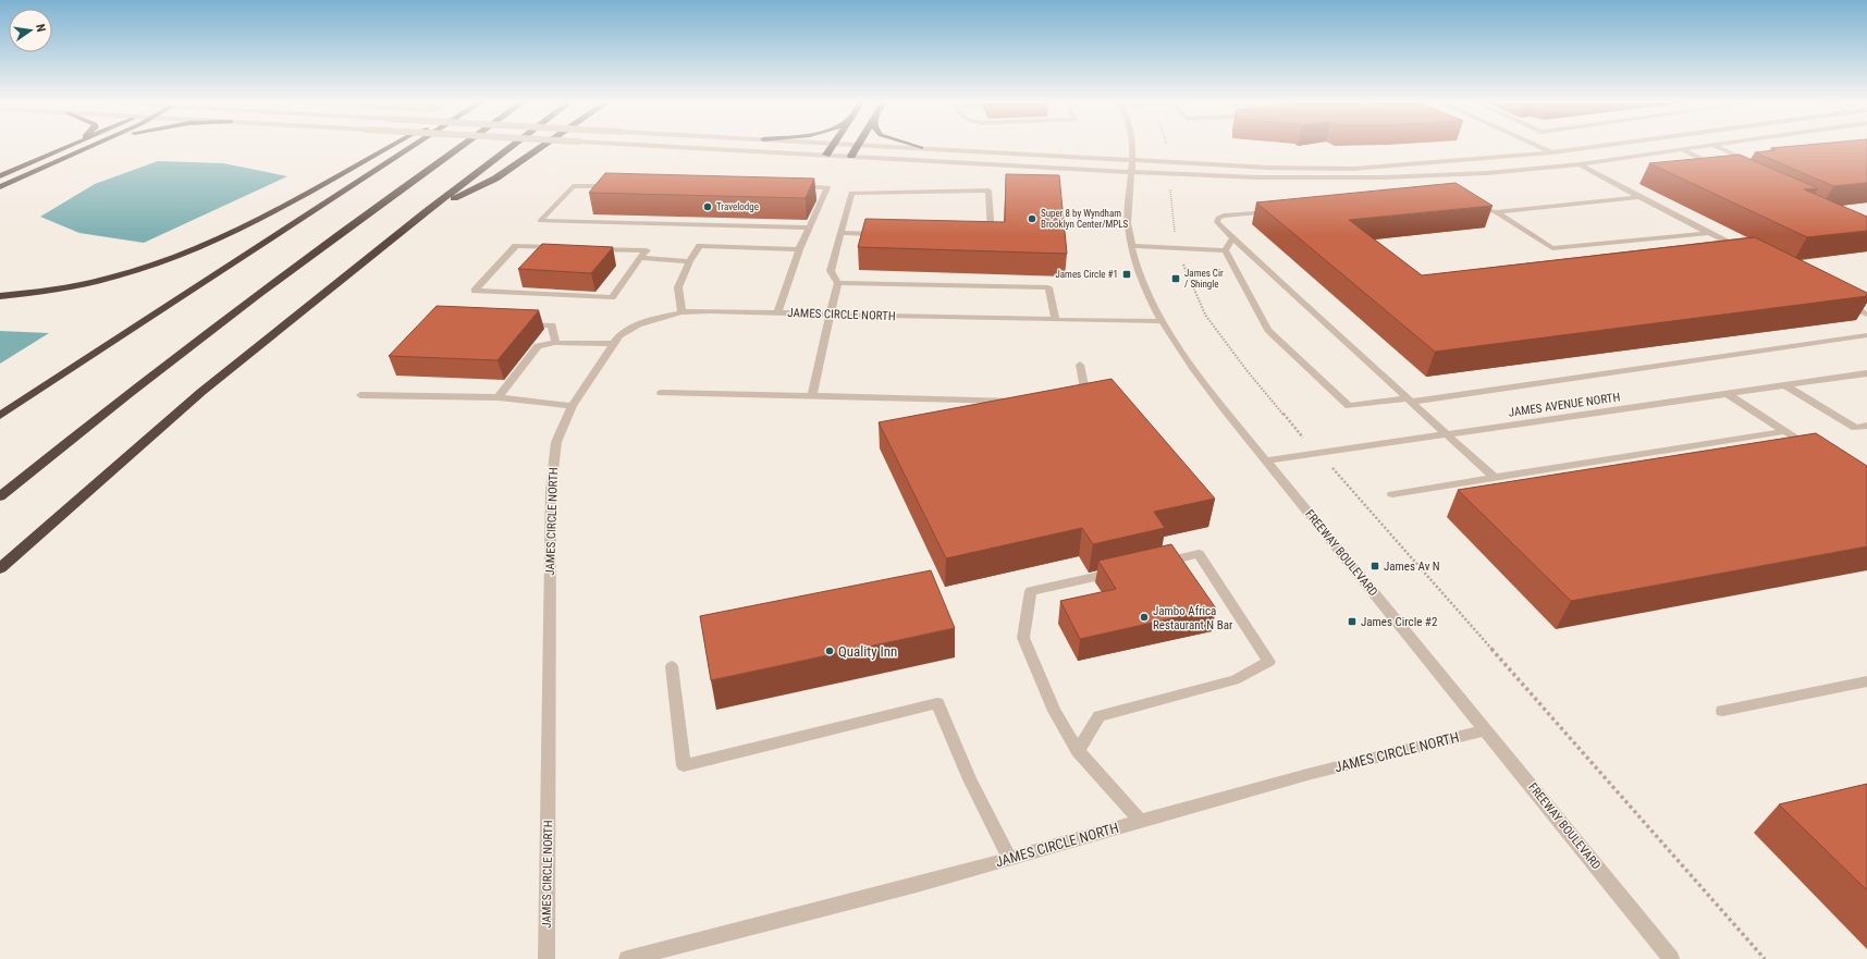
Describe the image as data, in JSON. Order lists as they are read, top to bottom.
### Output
{
  "streets": {
    "street": ["JAMES CIRCLE NORTH", "JAMES AVENUE NORTH", "FREEWAY BOULEVARD"]
  },
  "crossings": [
    ["JAMES CIRCLE NORTH", "FREEWAY BOULEVARD"],
    ["JAMES AVENUE NORTH", "FREEWAY BOULEVARD"]
  ],
  "places": {
    "other": [
      "Travelodge",
      "Super 8 by Wyndham Brooklyn Center/MPLS",
      "Jambo Africa Restaurant N Bar",
      "Quality Inn"
    ],
    "transit": [
      "James Circle #1",
      "James Cir / Shingle",
      "James Av N",
      "James Circle #2"
    ]
  },
  "north": "right"
}
